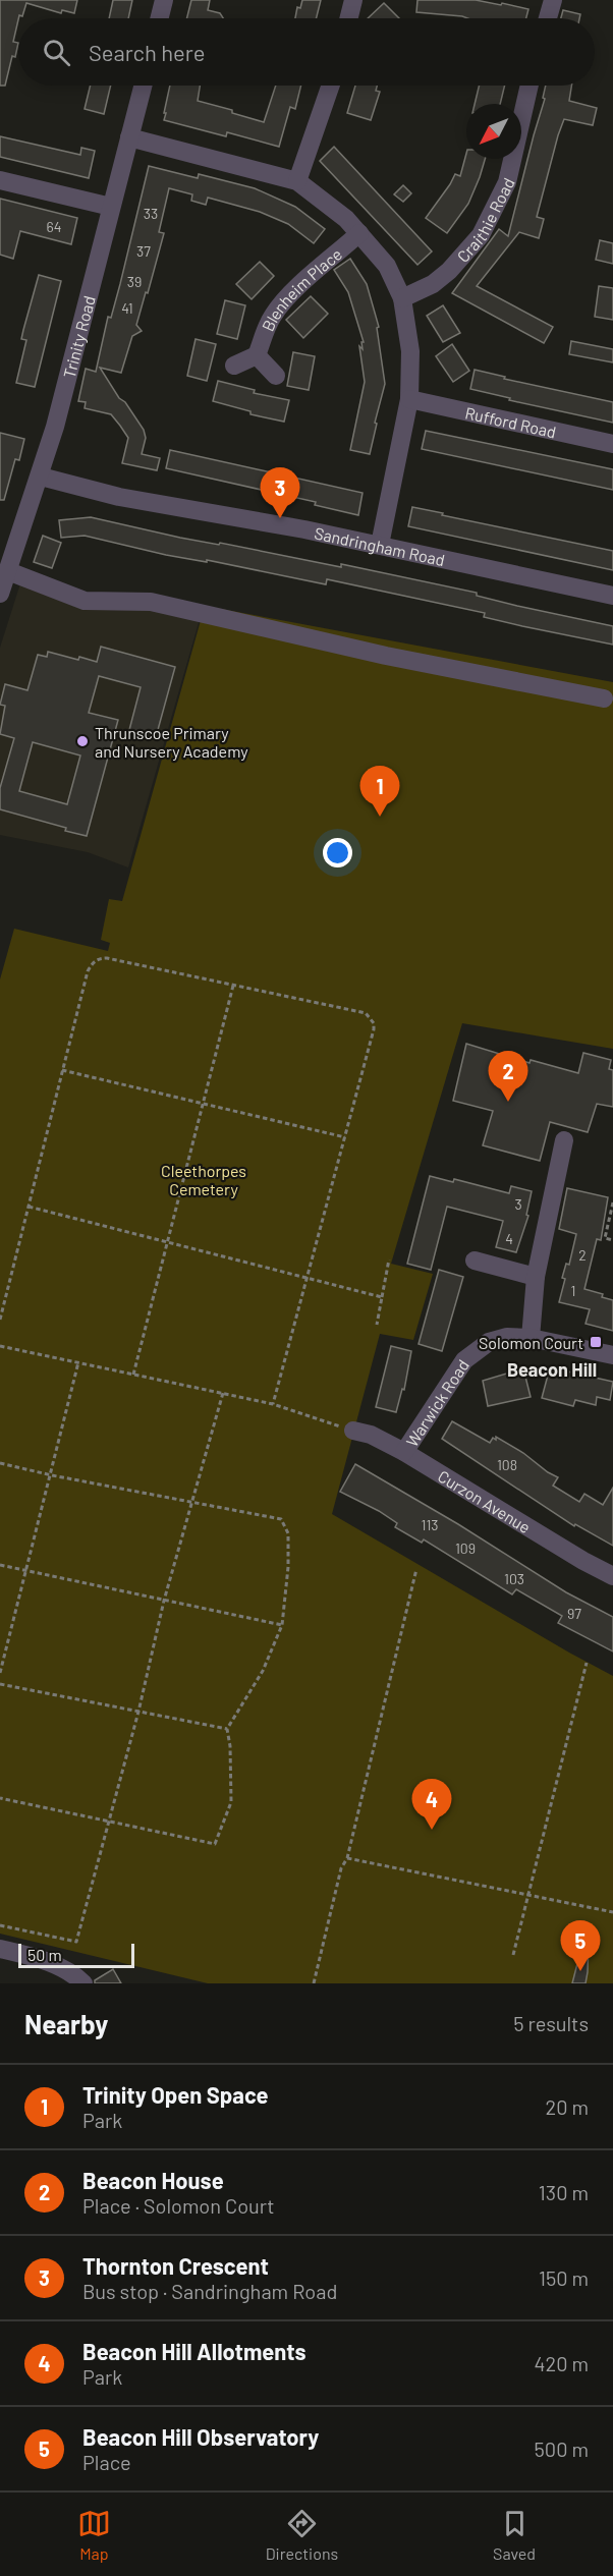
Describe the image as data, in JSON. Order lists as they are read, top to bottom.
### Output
{
  "streets": {
    "street": [
      "Craithie Road",
      "Blenheim Place",
      "Trinity Road",
      "Rufford Road",
      "Sandringham Road",
      "Warwick Road",
      "Curzon Avenue"
    ]
  },
  "crossings": [
    ["Trinity Road", "Sandringham Road"],
    ["Warwick Road", "Curzon Avenue"]
  ],
  "districts": ["Beacon Hill"],
  "parks": ["Cleethorpes Cemetery"],
  "places": {
    "other": ["Thrunscoe Primary and Nursery Academy"],
    "transit": ["Solomon Court"]
  },
  "house_numbers": [
    "33",
    "64",
    "37",
    "39",
    "41",
    "3",
    "4",
    "2",
    "1",
    "108",
    "113",
    "109",
    "103",
    "97"
  ],
  "scale_bar": "50 m",
  "north": "bottom left",
  "page": {
    "search": "Search here",
    "pins": [
      "3",
      "1",
      "2",
      "4",
      "5"
    ],
    "scale": "50 m",
    "heading": ["Nearby", "5 results"],
    "list": [
      {
        "mark": "1",
        "name": "Trinity Open Space",
        "note": "Park",
        "value": "20 m"
      },
      {
        "mark": "2",
        "name": "Beacon House",
        "note": "Place · Solomon Court",
        "value": "130 m"
      },
      {
        "mark": "3",
        "name": "Thornton Crescent",
        "note": "Bus stop · Sandringham Road",
        "value": "150 m"
      },
      {
        "mark": "4",
        "name": "Beacon Hill Allotments",
        "note": "Park",
        "value": "420 m"
      },
      {
        "mark": "5",
        "name": "Beacon Hill Observatory",
        "note": "Place",
        "value": "500 m"
      }
    ],
    "nav": ["Map", "Directions", "Saved"]
  }
}
